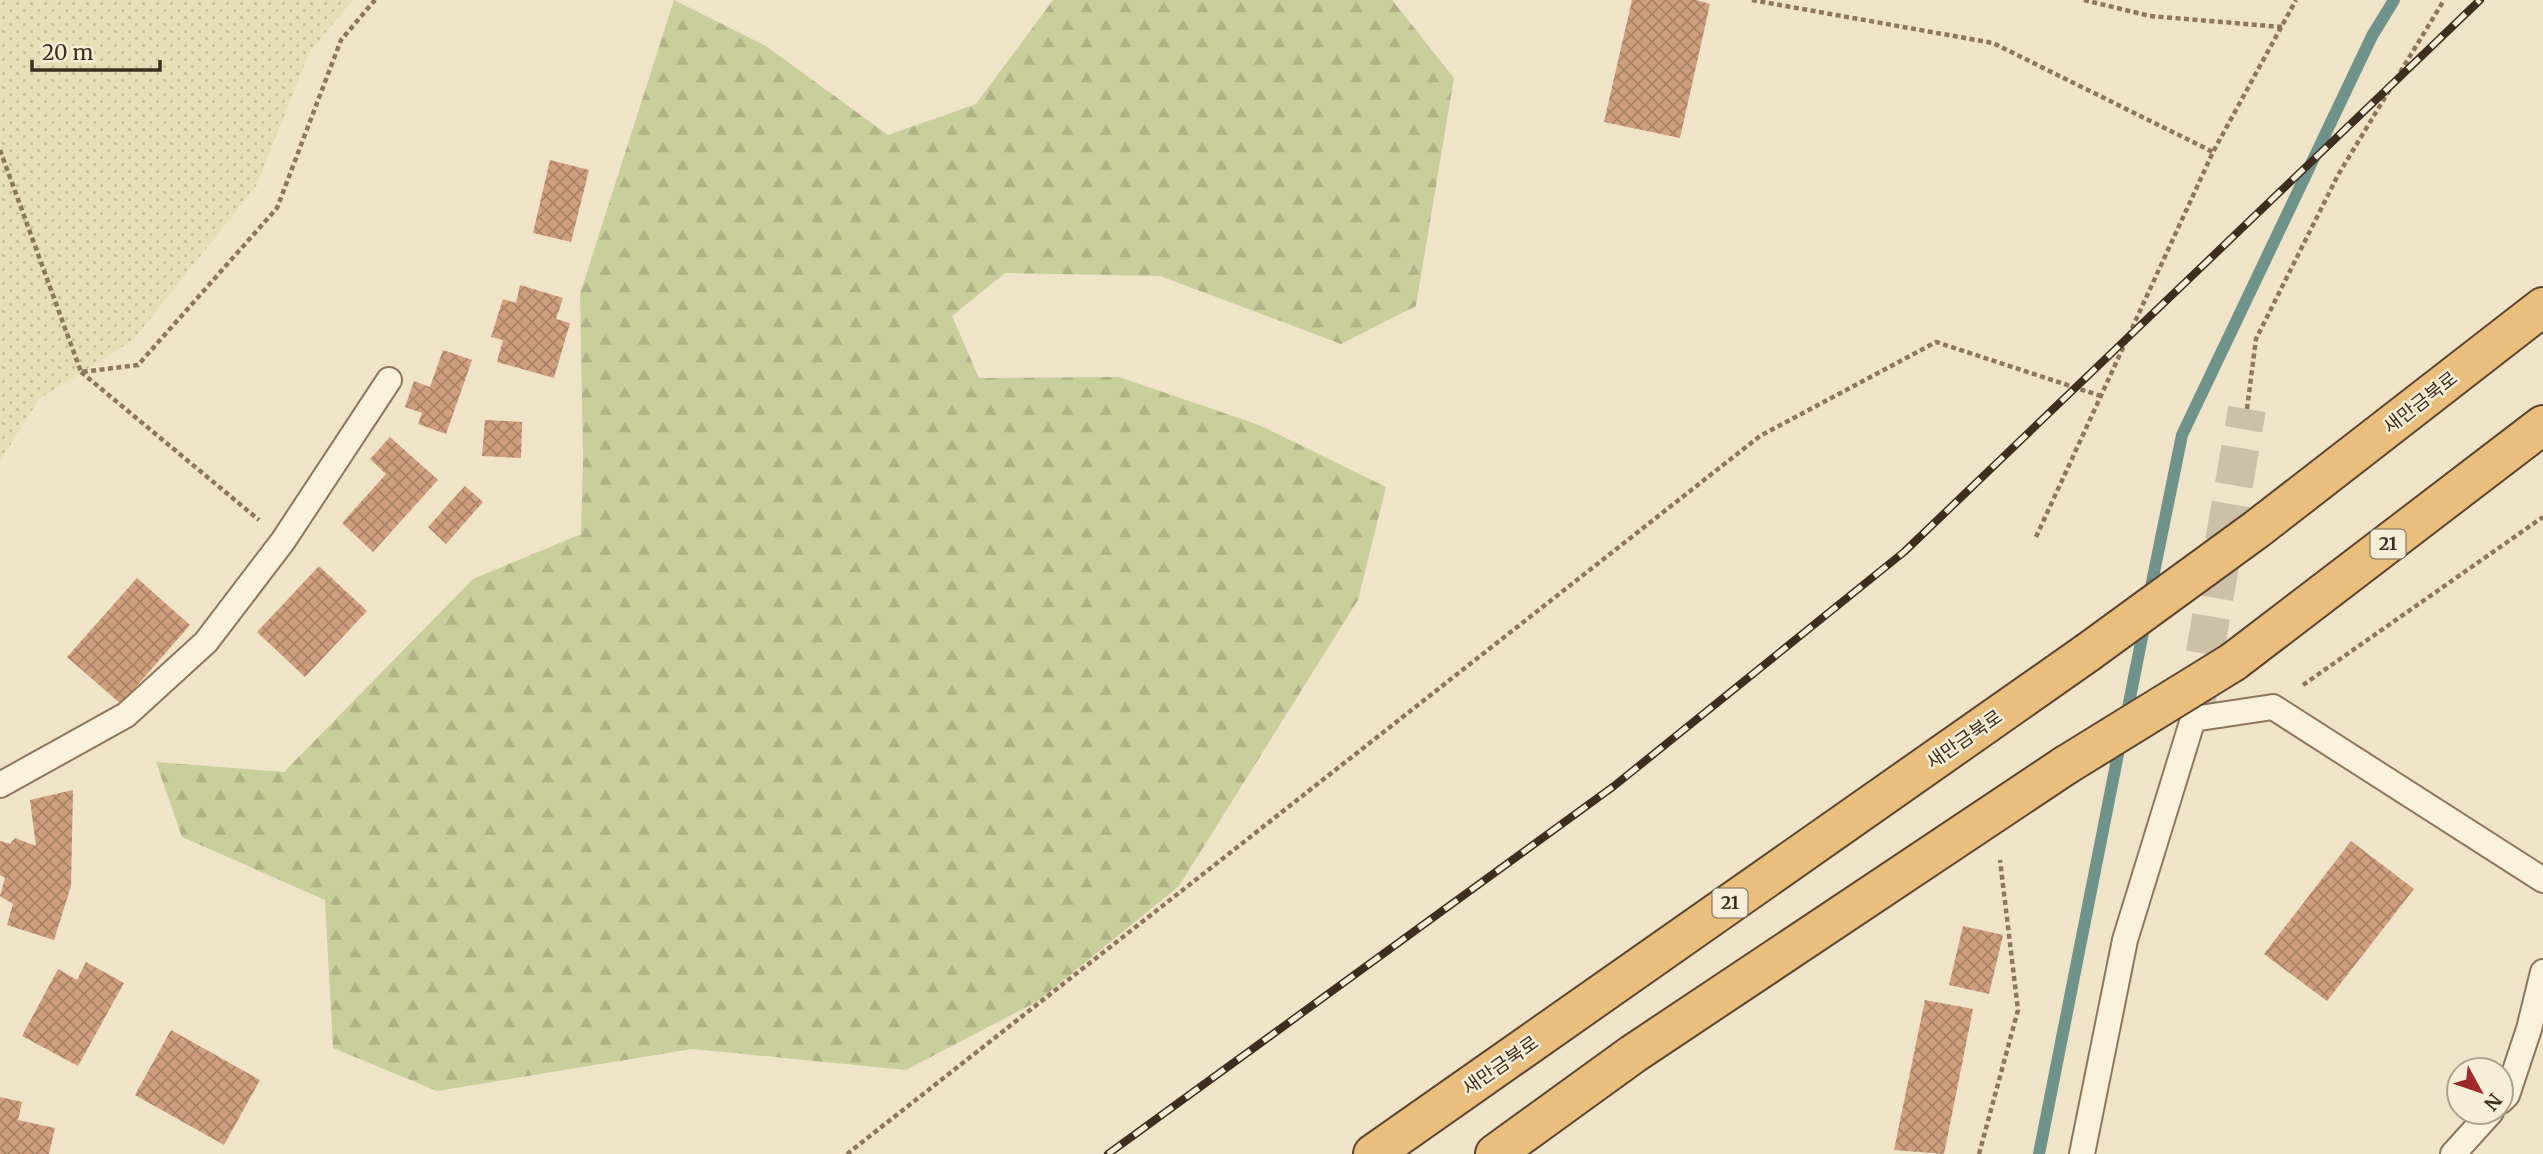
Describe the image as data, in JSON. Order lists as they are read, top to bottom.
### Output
{
  "streets": {
    "highway": ["새만금북로", "21"]
  },
  "scale_bar": "20 m",
  "north": "bottom right"
}
